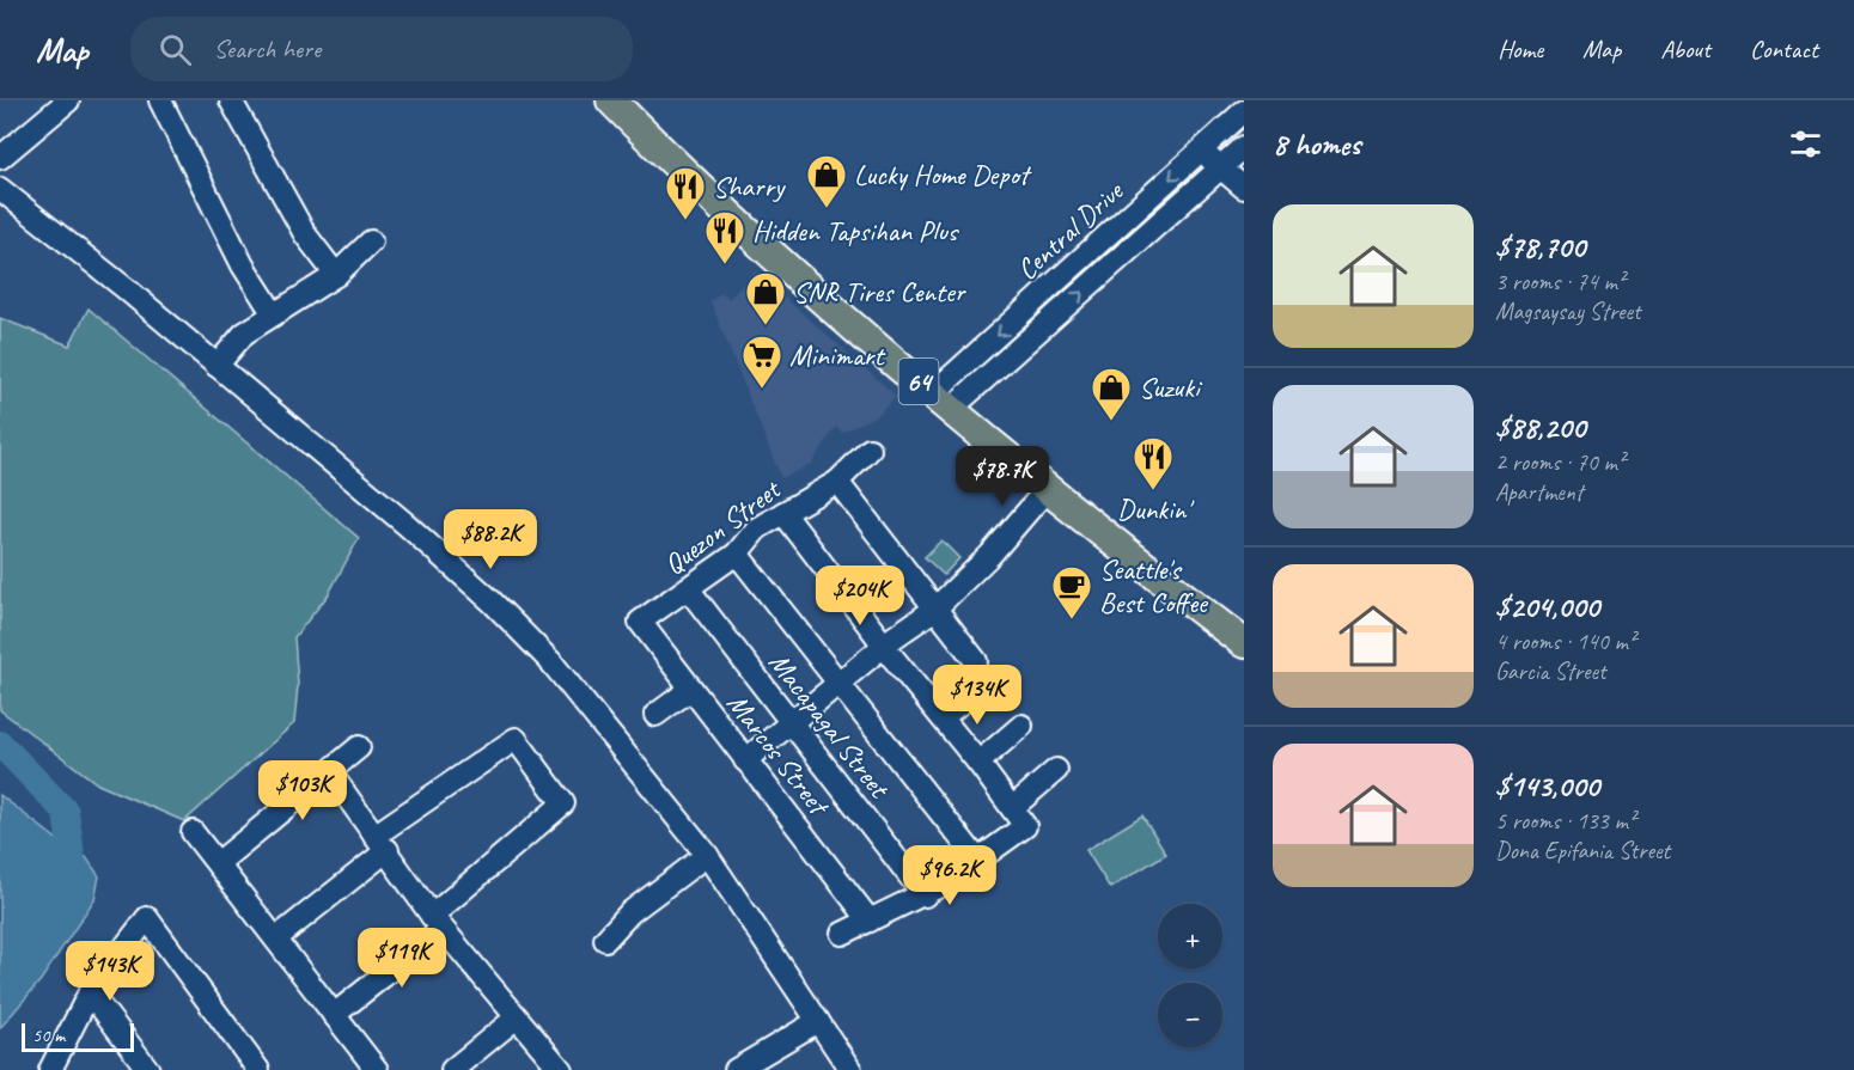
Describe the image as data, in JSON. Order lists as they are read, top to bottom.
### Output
{
  "streets": {
    "main road": ["64"],
    "street": [
      "Central Drive",
      "Quezon Street",
      "Macapagal Street",
      "Marcos Street"
    ]
  },
  "crossings": [
    ["Central Drive", "64"],
    ["Quezon Street", "Macapagal Street"],
    ["Quezon Street", "Marcos Street"]
  ],
  "places": {
    "shop": ["Lucky Home Depot", "SNR Tires Center", "Suzuki"],
    "restaurant": ["Sharry", "Hidden Tapsihan Plus", "Dunkin'"],
    "supermarket": ["Minimart"],
    "cafe": ["Seattle's Best Coffee"]
  },
  "scale_bar": "50 m",
  "page": {
    "header": "Map",
    "search": "Search here",
    "nav": [
      "Home",
      "Map",
      "About",
      "Contact"
    ],
    "heading": "8 homes",
    "list": [
      {
        "name": "$78,700",
        "note": "3 rooms · 74 m² · Magsaysay Street"
      },
      {
        "name": "$88,200",
        "note": "2 rooms · 70 m² · Apartment"
      },
      {
        "name": "$204,000",
        "note": "4 rooms · 140 m² · Garcia Street"
      },
      {
        "name": "$143,000",
        "note": "5 rooms · 133 m² · Dona Epifania Street"
      }
    ],
    "price": [
      "$78.7K",
      "$88.2K",
      "$204K",
      "$134K",
      "$103K",
      "$96.2K",
      "$119K",
      "$143K"
    ],
    "map_buttons": ["+", "−"],
    "scale": "50 m"
  }
}
